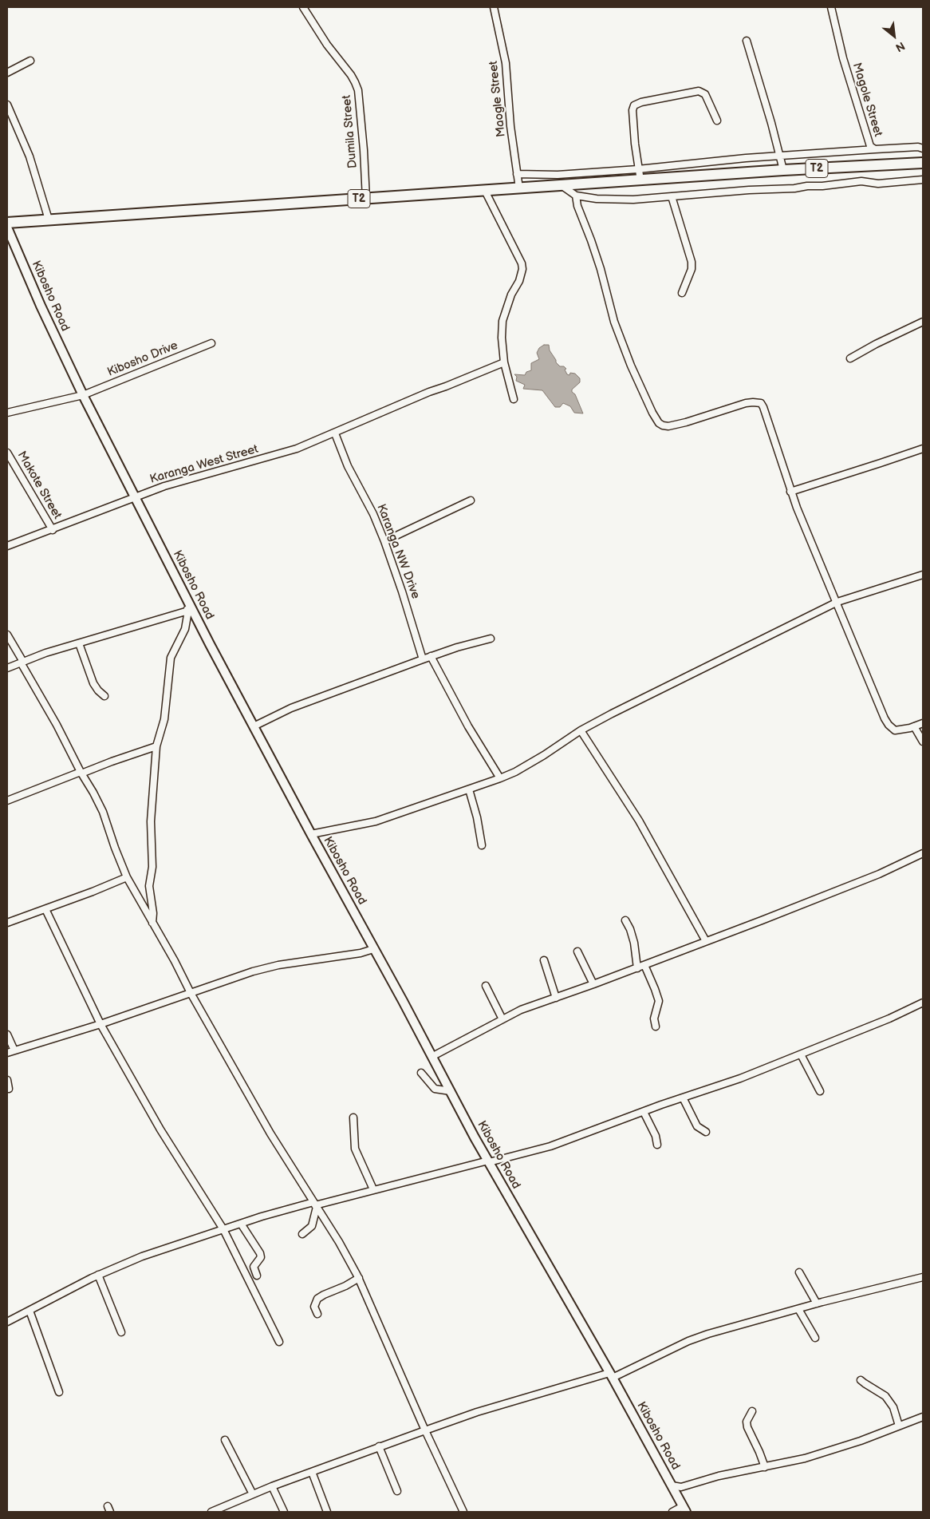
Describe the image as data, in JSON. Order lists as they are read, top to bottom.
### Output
{
  "streets": {
    "highway": ["T2"],
    "street": [
      "Maogle Street",
      "Magole Street",
      "Dumila Street",
      "Kibosho Road",
      "Kibosho Drive",
      "Karanga West Street",
      "Makote Street",
      "Karanga NW Drive"
    ]
  },
  "crossings": [
    ["Maogle Street", "T2"],
    ["Dumila Street", "T2"],
    ["Kibosho Road", "Kibosho Drive"],
    ["Kibosho Road", "Karanga West Street"],
    ["Karanga West Street", "Makote Street"],
    ["Karanga West Street", "Karanga NW Drive"]
  ],
  "north": "bottom right"
}
